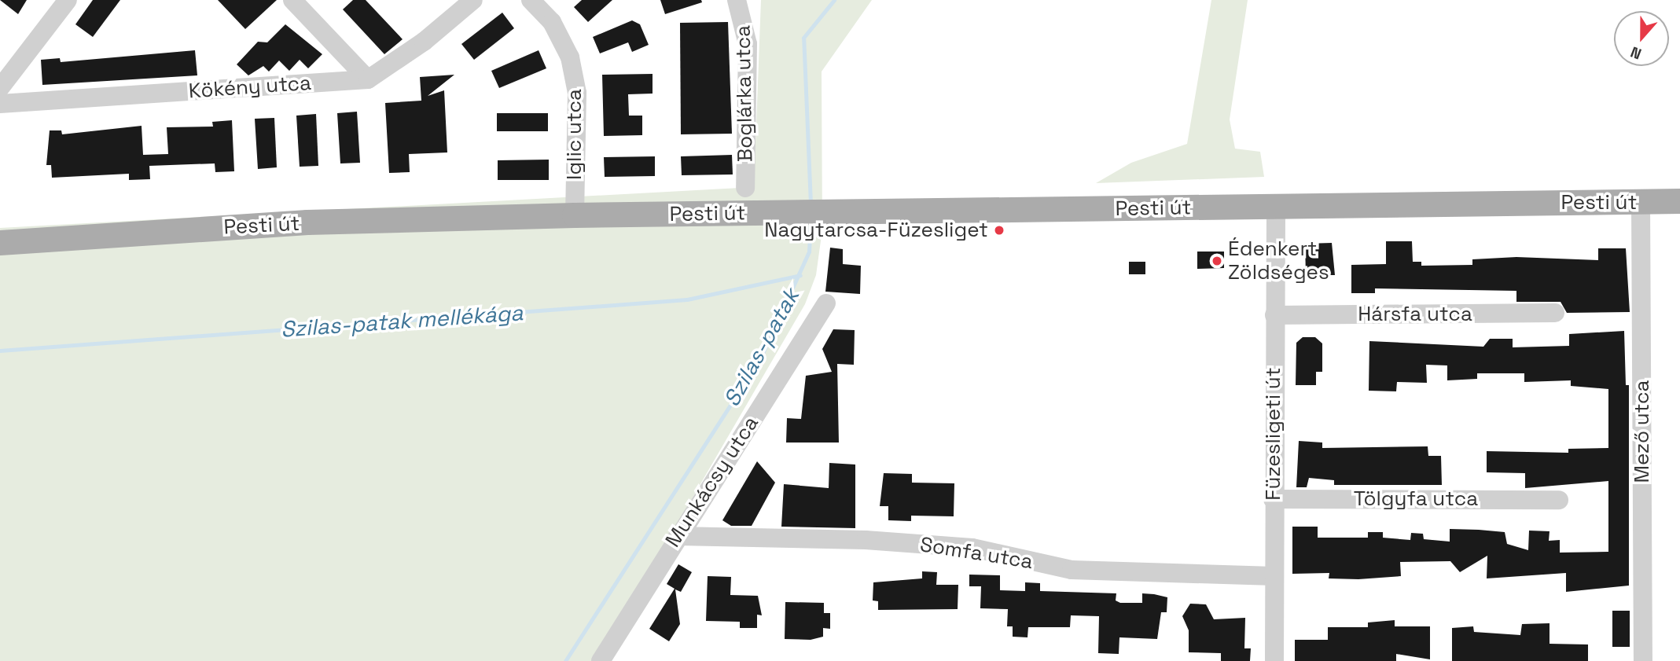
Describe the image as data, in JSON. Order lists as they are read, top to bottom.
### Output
{
  "streets": {
    "main road": ["Pesti út"],
    "street": [
      "Kökény utca",
      "Boglárka utca",
      "Iglic utca",
      "Hársfa utca",
      "Mező utca",
      "Füzesligeti út",
      "Munkácsy utca",
      "Tölgyfa utca",
      "Somfa utca"
    ]
  },
  "crossings": [
    ["Iglic utca", "Pesti út"],
    ["Pesti út", "Mező utca"],
    ["Pesti út", "Füzesligeti út"],
    ["Hársfa utca", "Füzesligeti út"],
    ["Füzesligeti út", "Tölgyfa utca"],
    ["Füzesligeti út", "Somfa utca"],
    ["Munkácsy utca", "Somfa utca"]
  ],
  "water": ["Szilas-patak mellékága", "Szilas-patak"],
  "places": ["Nagytarcsa-Füzesliget", "Édenkert Zöldséges"],
  "north": "bottom"
}
